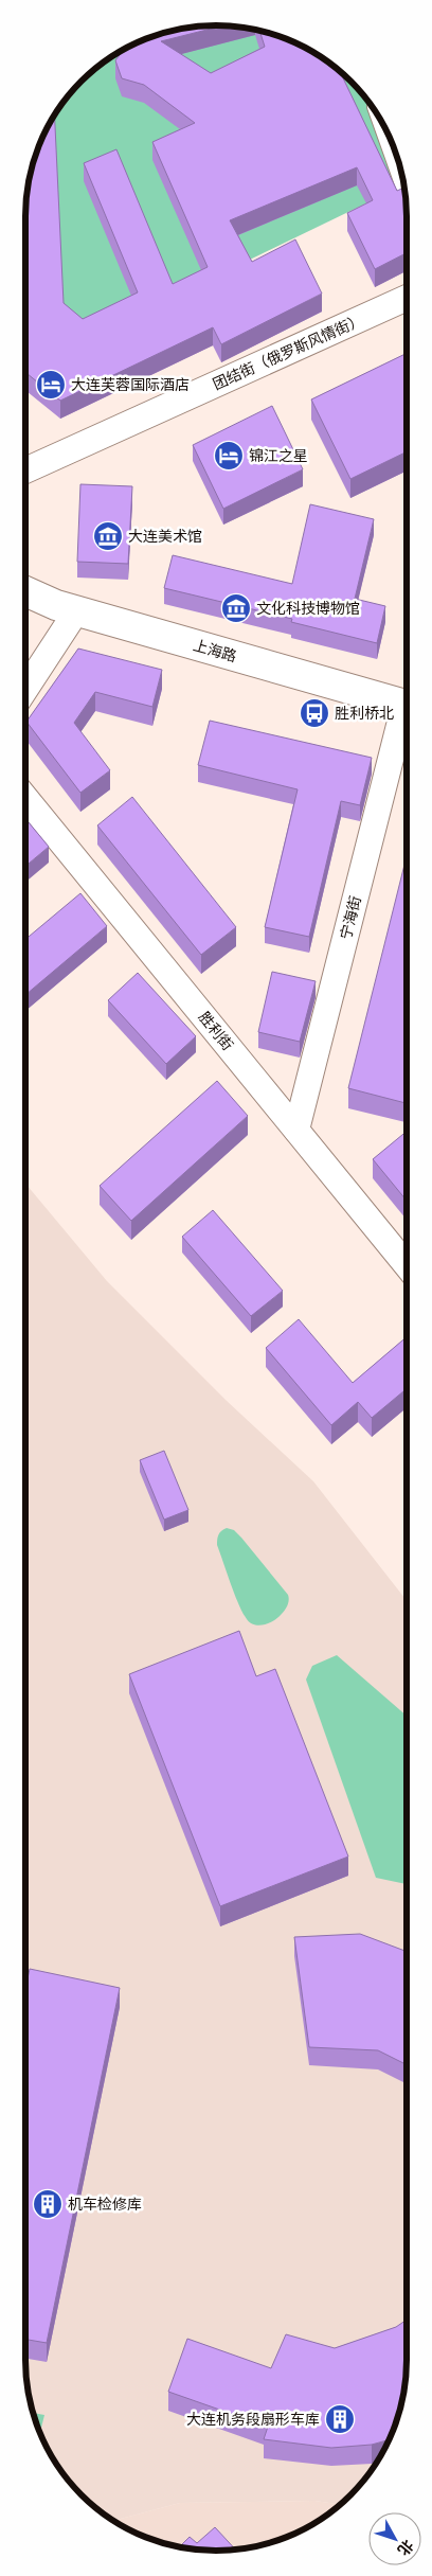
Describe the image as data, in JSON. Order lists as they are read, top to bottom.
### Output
{
  "streets": {
    "main road": ["上海路"],
    "street": ["团结街（俄罗斯风情街）", "宁海街", "胜利街"]
  },
  "crossings": [
    ["宁海街", "胜利街"]
  ],
  "places": {
    "hotel": ["大连芙蓉国际酒店", "锦江之星"],
    "museum": ["大连美术馆", "文化科技博物馆"],
    "bus stop": ["胜利桥北"],
    "building": ["机车检修库", "大连机务段扇形车库"]
  },
  "north": "bottom right"
}
